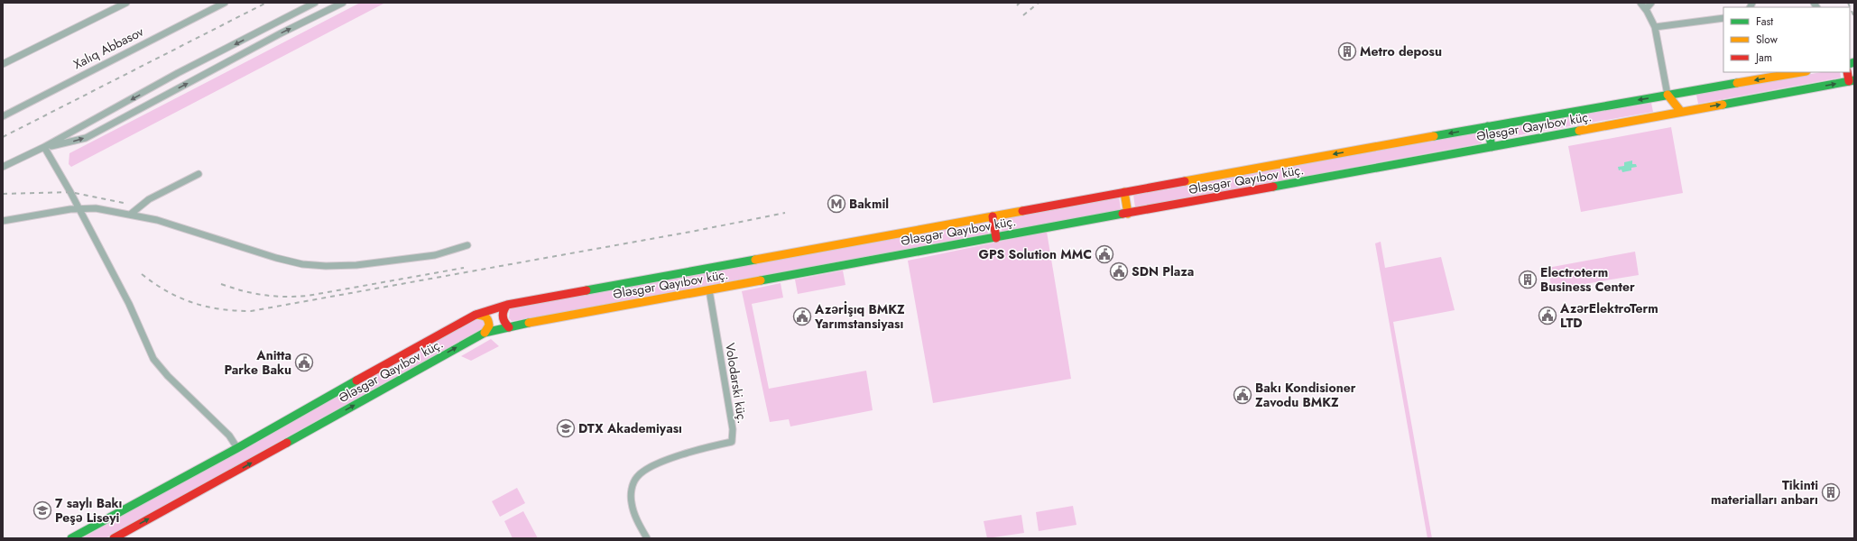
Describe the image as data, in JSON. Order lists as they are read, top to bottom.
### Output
{
  "streets": {
    "main road": ["Ələsgər Qayıbov küç."],
    "street": ["Xalıq Abbasov", "Volodarski küç."]
  },
  "crossings": [
    ["Ələsgər Qayıbov küç.", "Volodarski küç."]
  ],
  "places": {
    "building": ["Metro deposu", "Electroterm Business Center", "Tikinti materialları anbarı"],
    "metro station": ["Bakmil"],
    "public building": [
      "GPS Solution MMC",
      "SDN Plaza",
      "AzərElektroTerm LTD",
      "Azərİşıq BMKZ Yarımstansiyası",
      "Anitta Parke Baku",
      "Bakı Kondisioner Zavodu BMKZ"
    ],
    "school or university": ["DTX Akademiyası", "7 saylı Bakı Peşə Liseyi"]
  },
  "legend": ["Fast", "Slow", "Jam"]
}
